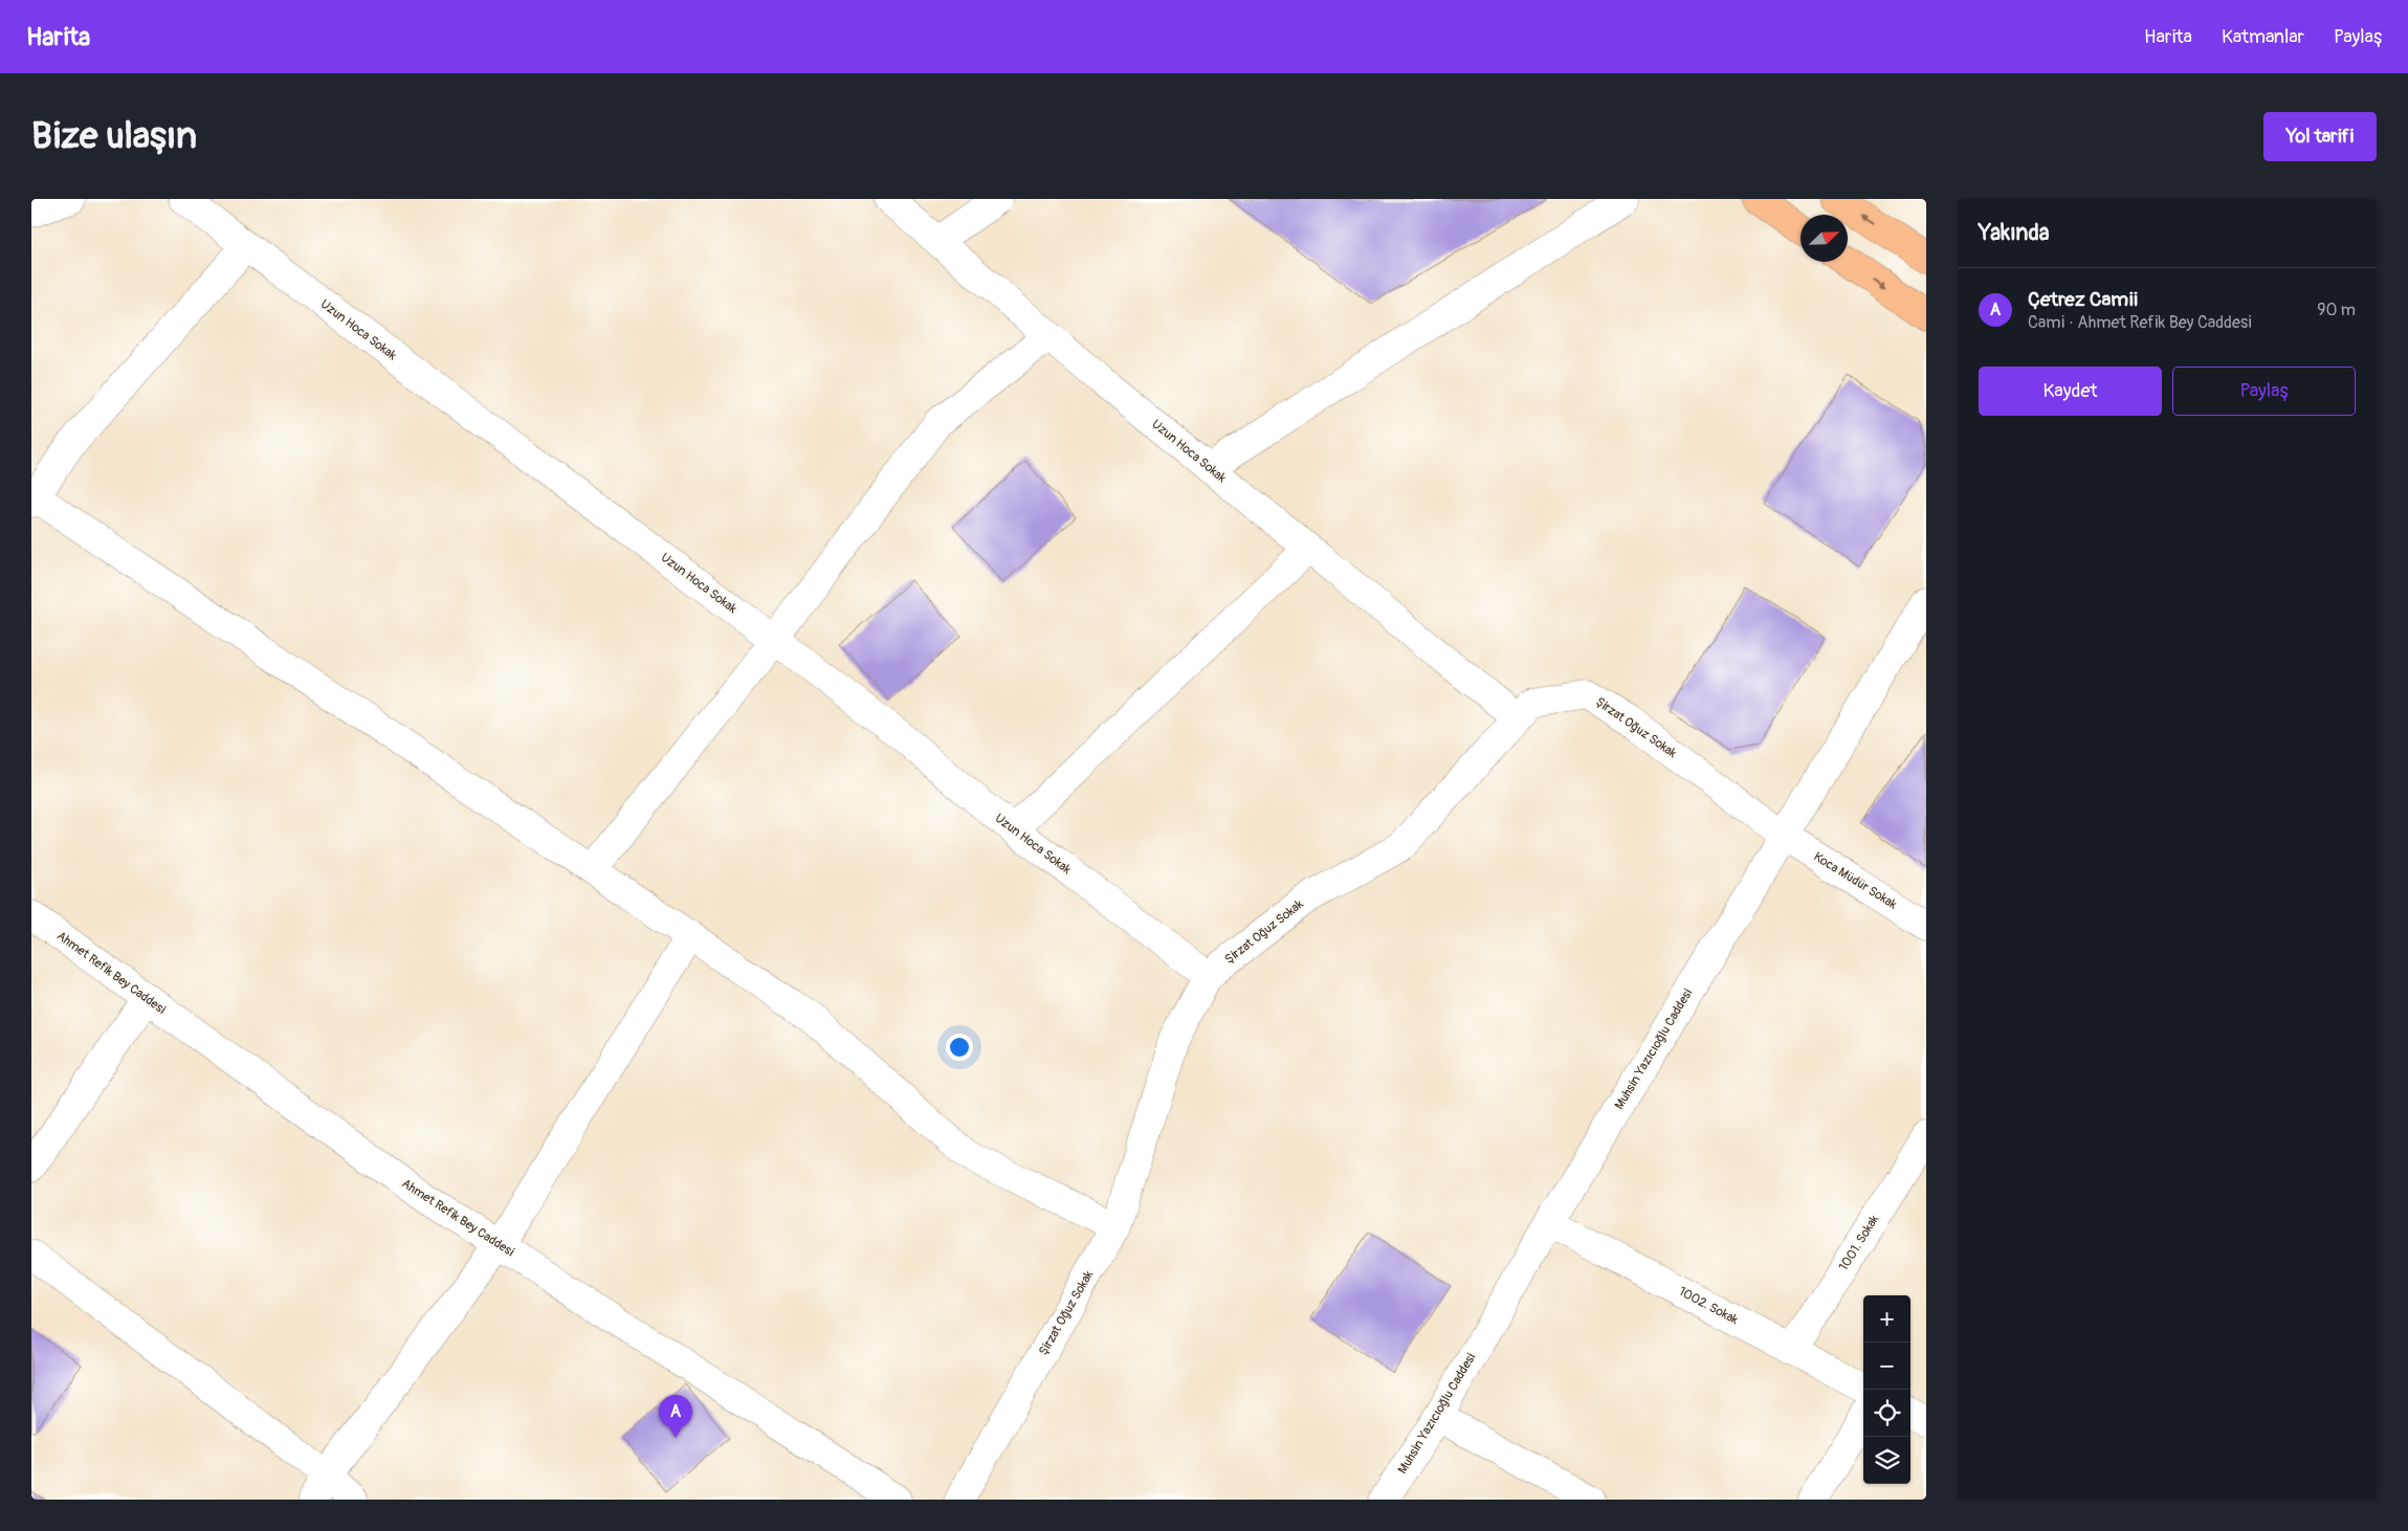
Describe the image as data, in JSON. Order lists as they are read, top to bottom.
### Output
{
  "streets": {
    "street": [
      "Uzun Hoca Sokak",
      "Şirzat Oğuz Sokak",
      "Koca Müdür Sokak",
      "Ahmet Refik Bey Caddesi",
      "Muhsin Yazıcıoğlu Caddesi",
      "1001. Sokak",
      "1002. Sokak"
    ]
  },
  "crossings": [
    ["Uzun Hoca Sokak", "Şirzat Oğuz Sokak"],
    ["Şirzat Oğuz Sokak", "Koca Müdür Sokak"],
    ["Şirzat Oğuz Sokak", "Muhsin Yazıcıoğlu Caddesi"],
    ["Koca Müdür Sokak", "Muhsin Yazıcıoğlu Caddesi"],
    ["Muhsin Yazıcıoğlu Caddesi", "1002. Sokak"],
    ["1001. Sokak", "1002. Sokak"]
  ],
  "north": "top right",
  "page": {
    "header": "Harita",
    "nav": ["Harita", "Katmanlar", "Paylaş"],
    "buttons": [
      "Yol tarifi",
      ["Kaydet", "Paylaş"]
    ],
    "title": "Bize ulaşın",
    "heading": "Yakında",
    "list": [
      {
        "mark": "A",
        "name": "Çetrez Camii",
        "note": "Cami · Ahmet Refik Bey Caddesi",
        "value": "90 m"
      }
    ],
    "map_buttons": ["+", "−"],
    "pins": "A"
  }
}
